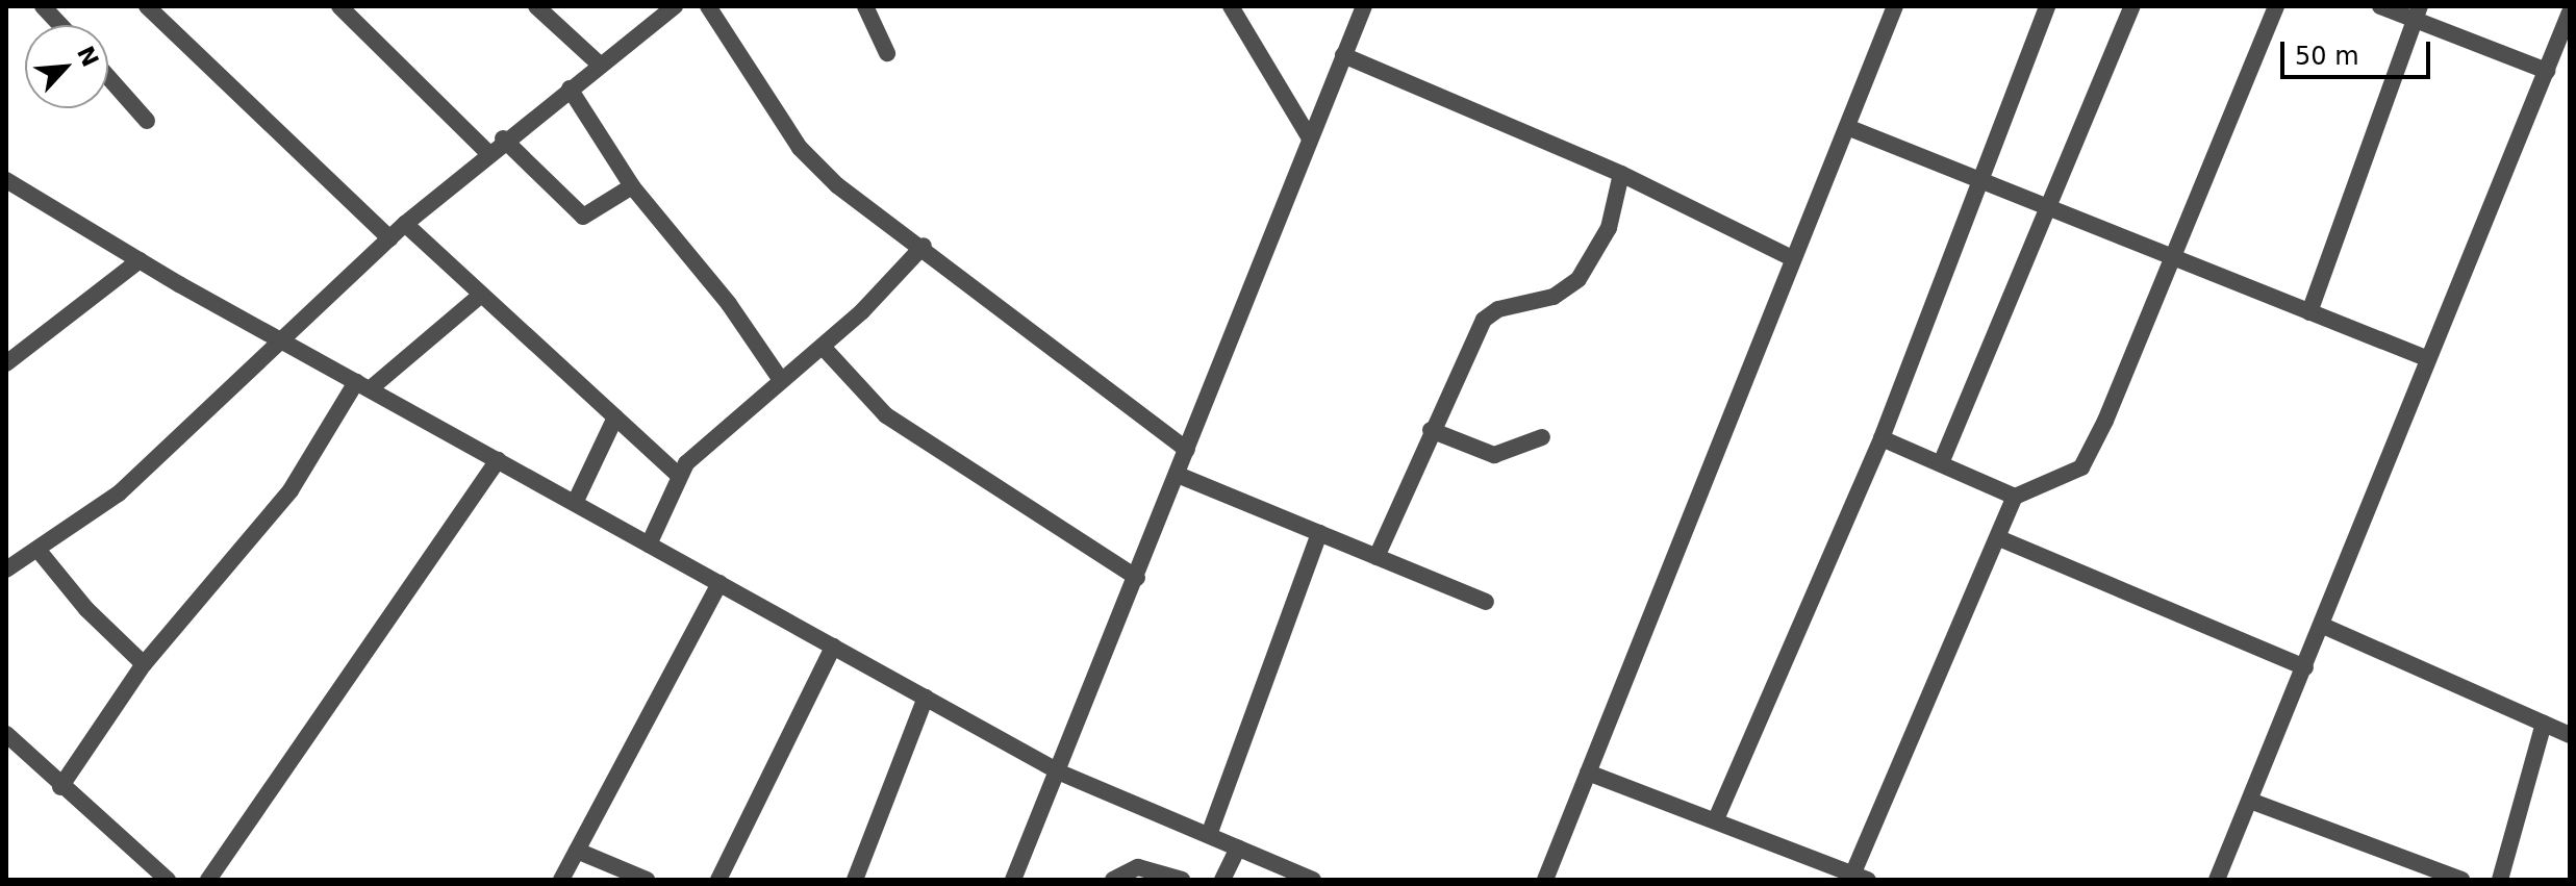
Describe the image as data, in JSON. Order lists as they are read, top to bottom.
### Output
{
  "scale_bar": "50 m",
  "north": "top right"
}
